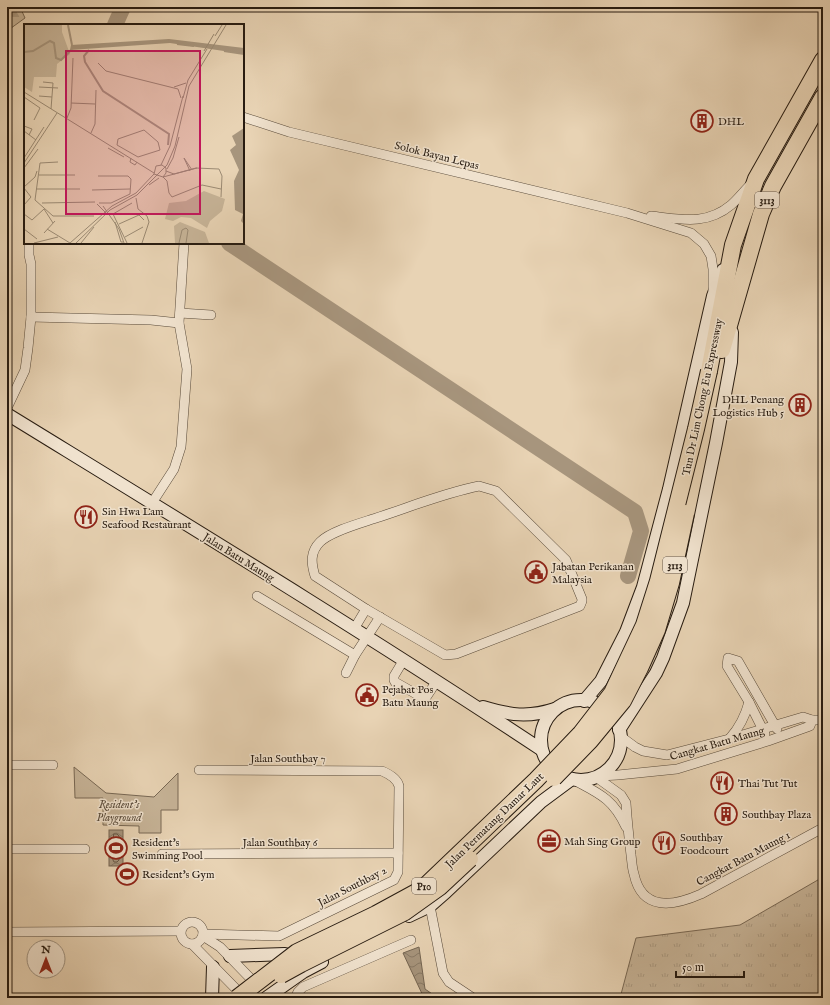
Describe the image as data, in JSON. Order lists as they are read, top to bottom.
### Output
{
  "streets": {
    "highway": [
      "3113",
      "Tun Dr Lim Chong Eu Expressway",
      "Jalan Permatang Damar Laut",
      "P10"
    ],
    "main road": ["Jalan Batu Maung"],
    "street": [
      "Solok Bayan Lepas",
      "Cangkat Batu Maung",
      "Jalan Southbay 7",
      "Jalan Southbay 6",
      "Cangkat Batu Maung 1",
      "Jalan Southbay 2"
    ]
  },
  "crossings": [
    ["Solok Bayan Lepas", "Tun Dr Lim Chong Eu Expressway"],
    ["Tun Dr Lim Chong Eu Expressway", "Jalan Permatang Damar Laut"],
    ["Jalan Batu Maung", "Cangkat Batu Maung"],
    ["Jalan Batu Maung", "Cangkat Batu Maung 1"],
    ["Cangkat Batu Maung", "Cangkat Batu Maung 1"],
    ["Jalan Southbay 7", "Jalan Southbay 2"],
    ["Jalan Southbay 6", "Jalan Southbay 2"]
  ],
  "parks": ["Resident's Playground"],
  "places": {
    "building": ["DHL", "DHL Penang Logistics Hub 5", "Southbay Plaza"],
    "restaurant": ["Sin Hwa Lam Seafood Restaurant", "Thai Tut Tut", "Southbay Foodcourt"],
    "public building": ["Jabatan Perikanan Malaysia", "Pejabat Pos Batu Maung"],
    "office": ["Mah Sing Group"],
    "sports": ["Resident's Swimming Pool", "Resident's Gym"]
  },
  "scale_bar": "50 m",
  "north": "top"
}
